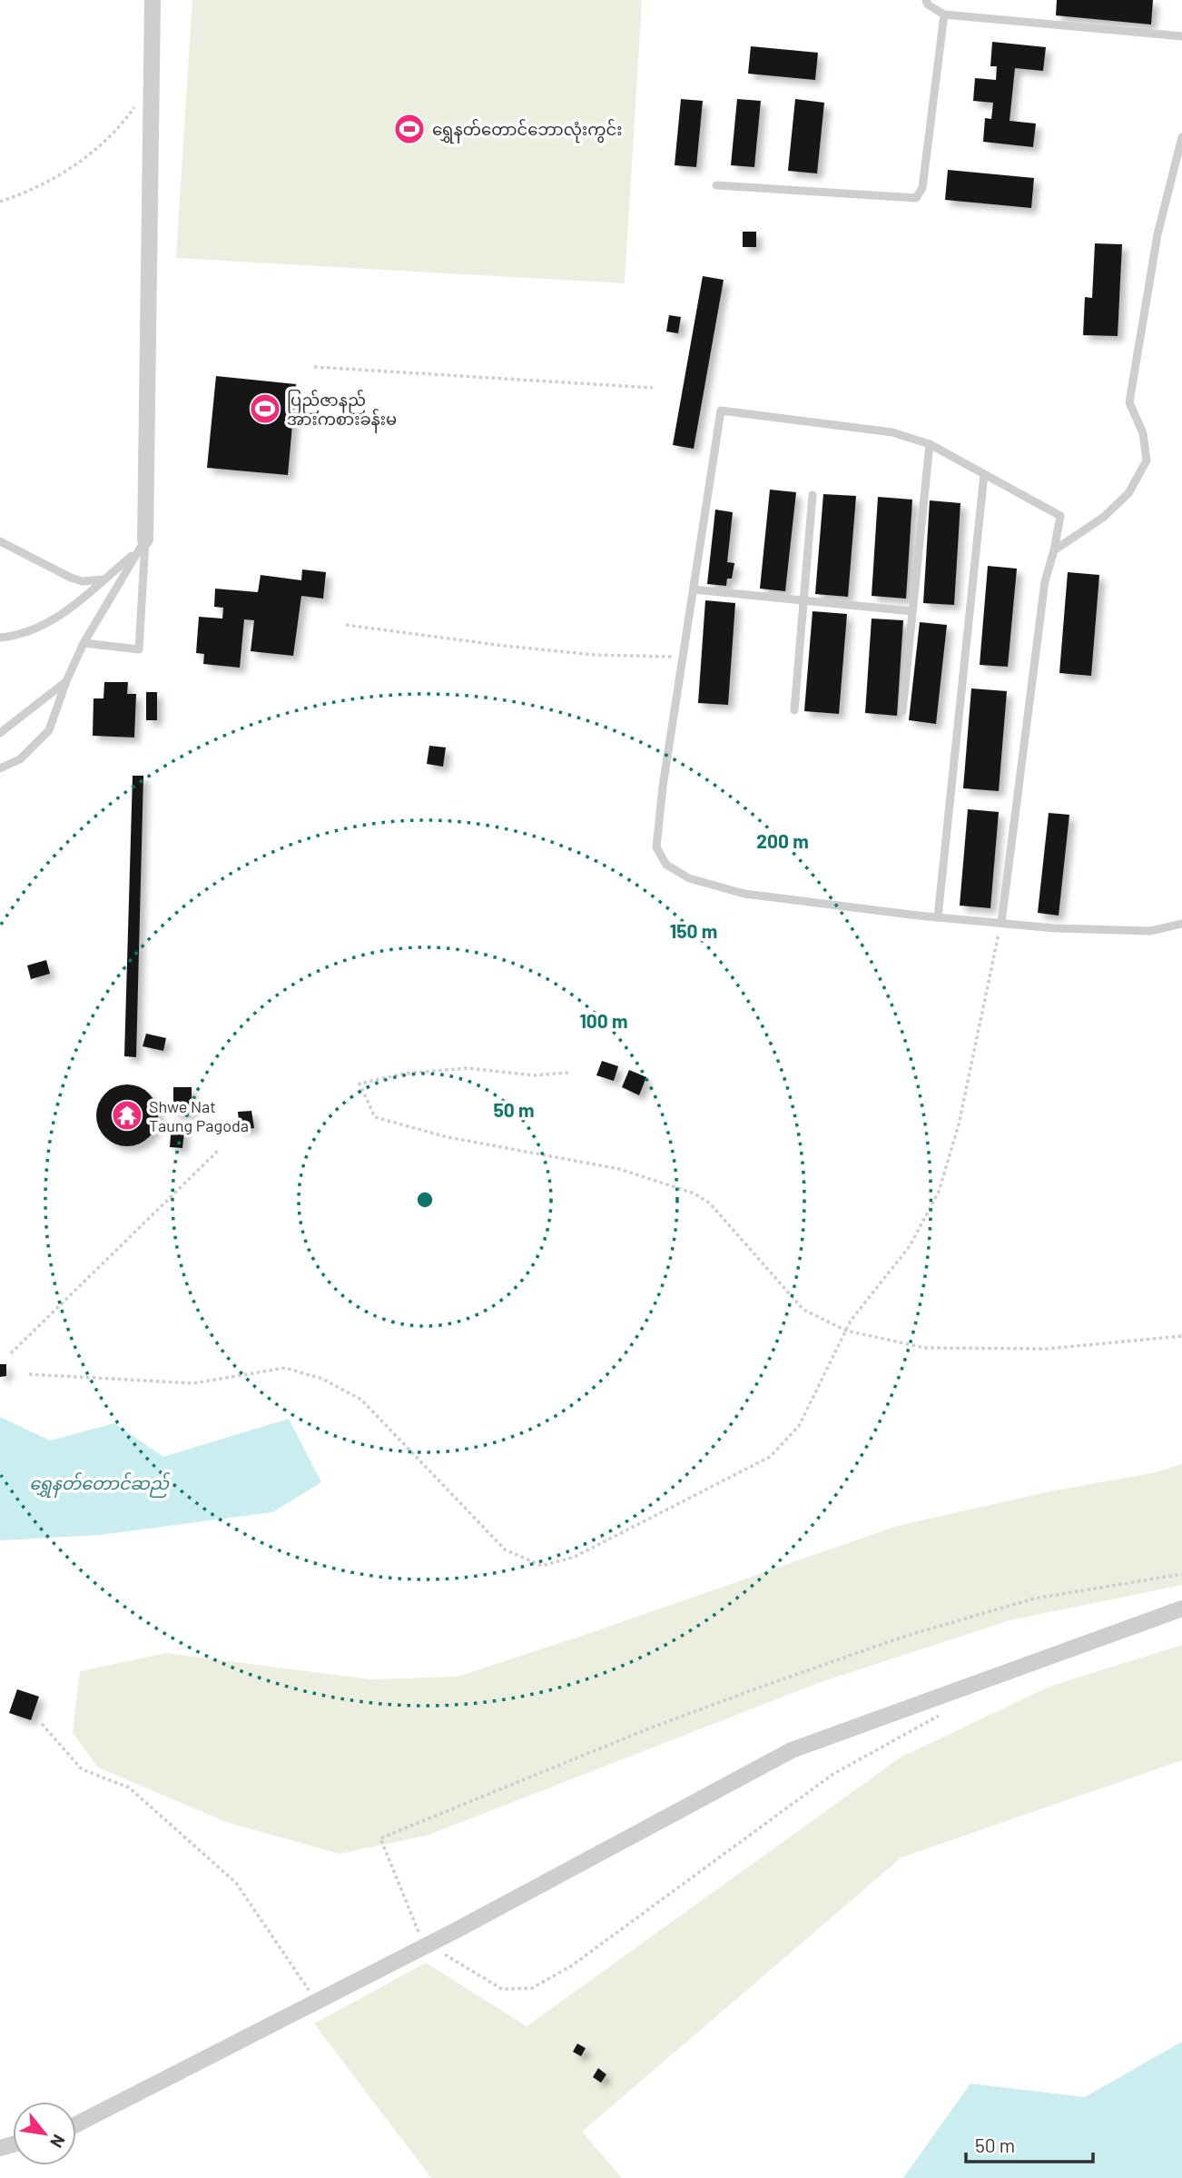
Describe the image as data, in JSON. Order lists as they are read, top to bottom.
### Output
{
  "water": ["ရွှေနတ်တောင်ဆည်"],
  "places": {
    "sports": ["ရွှေနတ်တောင်ဘောလုံးကွင်း", "ပြည်ဇာနည် အားကစားခန်းမ"],
    "temple": ["Shwe Nat Taung Pagoda"]
  },
  "scale_bar": "50 m",
  "north": "bottom right",
  "rings": [
    "200 m",
    "150 m",
    "100 m",
    "50 m"
  ]
}
